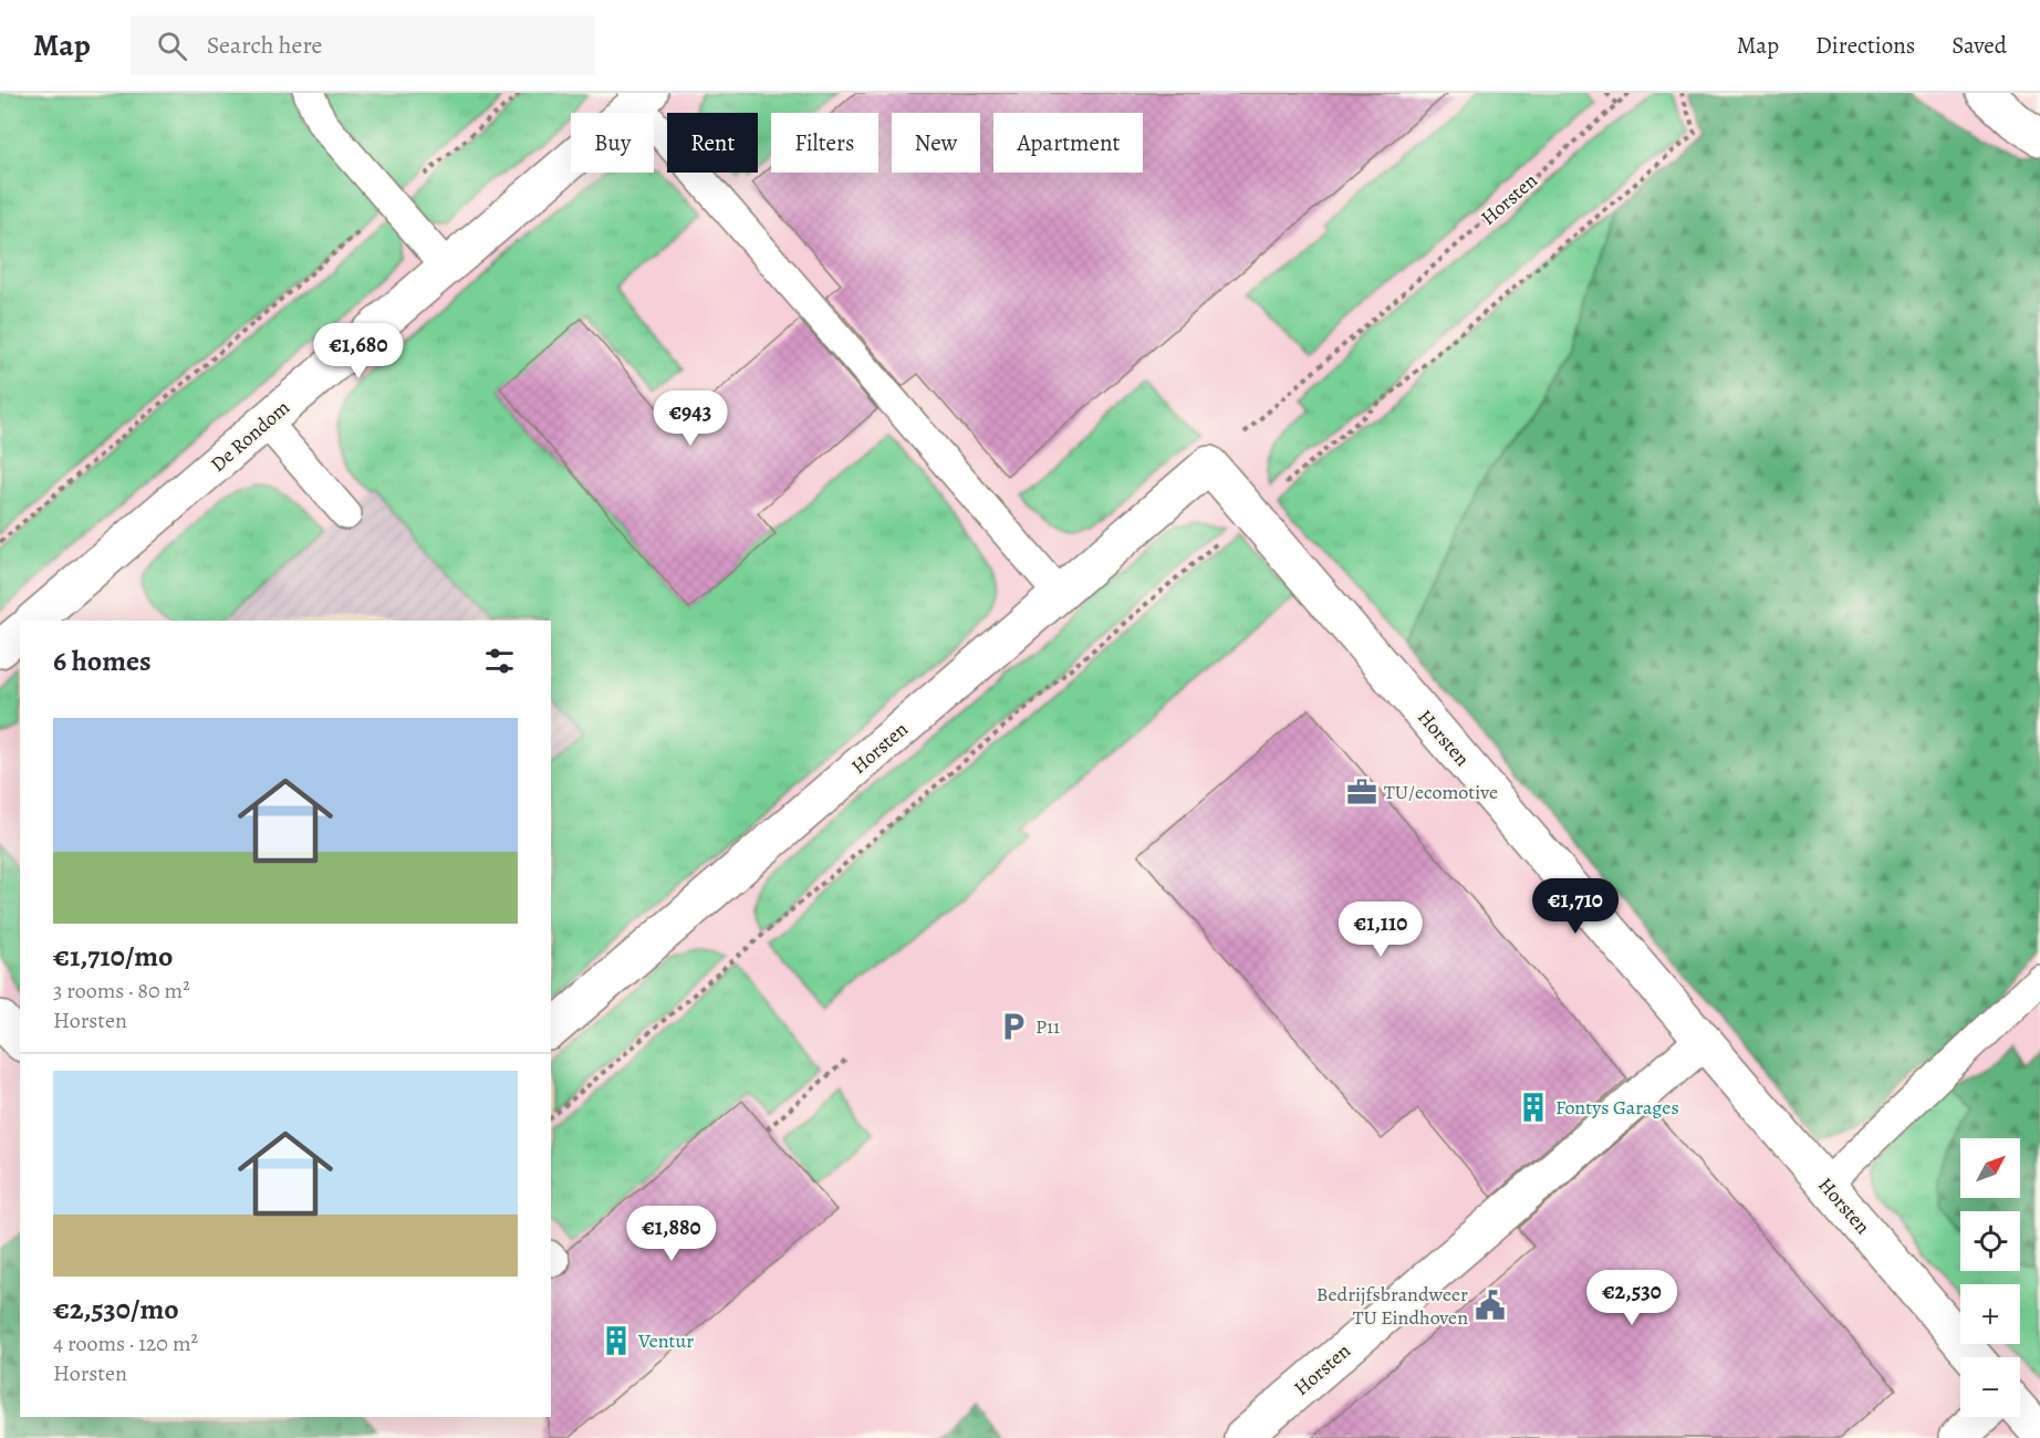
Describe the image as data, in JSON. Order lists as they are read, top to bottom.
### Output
{
  "streets": {
    "street": ["Horsten", "De Rondom"]
  },
  "places": {
    "office": ["TU/ecomotive"],
    "parking": ["P11"],
    "building": ["Fontys Garages", "Ventur"],
    "public building": ["Bedrijfsbrandweer TU Eindhoven"]
  },
  "north": "top right",
  "page": {
    "header": "Map",
    "search": "Search here",
    "nav": ["Map", "Directions", "Saved"],
    "chip": [
      "Buy",
      "Rent",
      "Filters",
      "New",
      "Apartment"
    ],
    "price": [
      "€1,680",
      "€943",
      "€1,710",
      "€1,110",
      "€1,880",
      "€2,530"
    ],
    "heading": "6 homes",
    "list": [
      {
        "name": "€1,710/mo",
        "note": "3 rooms · 80 m² · Horsten"
      },
      {
        "name": "€2,530/mo",
        "note": "4 rooms · 120 m² · Horsten"
      }
    ],
    "map_buttons": ["+", "−"]
  }
}
